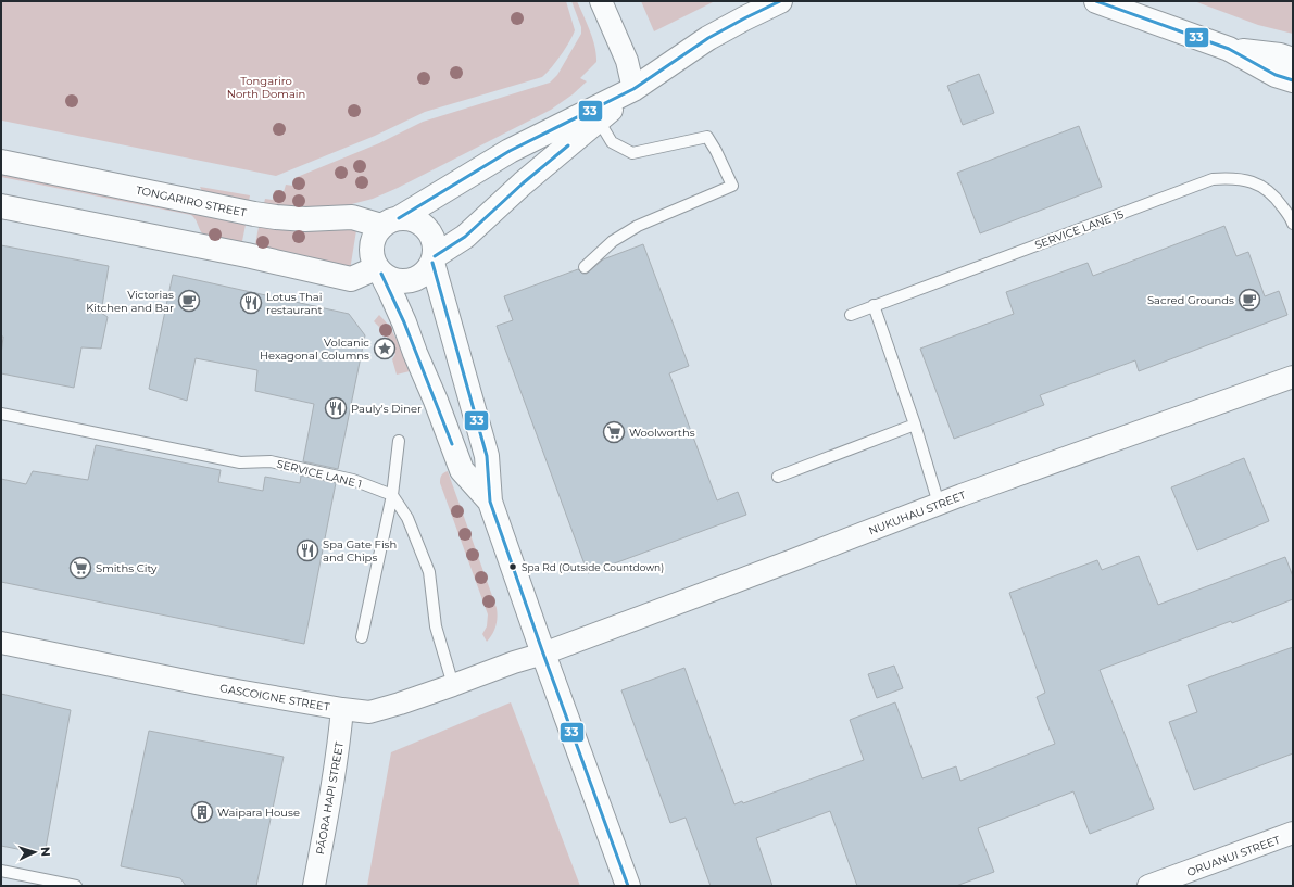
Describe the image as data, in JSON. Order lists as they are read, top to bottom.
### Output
{
  "streets": {
    "main road": ["TONGARIRO STREET"],
    "street": [
      "NUKUHAU STREET",
      "GASCOIGNE STREET",
      "PĀORA HAPI STREET",
      "ORUANUI STREET"
    ],
    "lane": ["SERVICE LANE 15", "SERVICE LANE 1"]
  },
  "crossings": [
    ["NUKUHAU STREET", "GASCOIGNE STREET"],
    ["GASCOIGNE STREET", "PĀORA HAPI STREET"]
  ],
  "parks": ["Tongariro North Domain"],
  "places": {
    "cafe": ["Sacred Grounds", "Victorias Kitchen and Bar"],
    "restaurant": ["Lotus Thai restaurant", "Pauly's Diner", "Spa Gate Fish and Chips"],
    "place": ["Volcanic Hexagonal Columns"],
    "supermarket": ["Woolworths", "Smiths City"],
    "other": ["Spa Rd (Outside Countdown)"],
    "building": ["Waipara House"]
  },
  "lines": ["transit line 33"],
  "north": "right"
}
